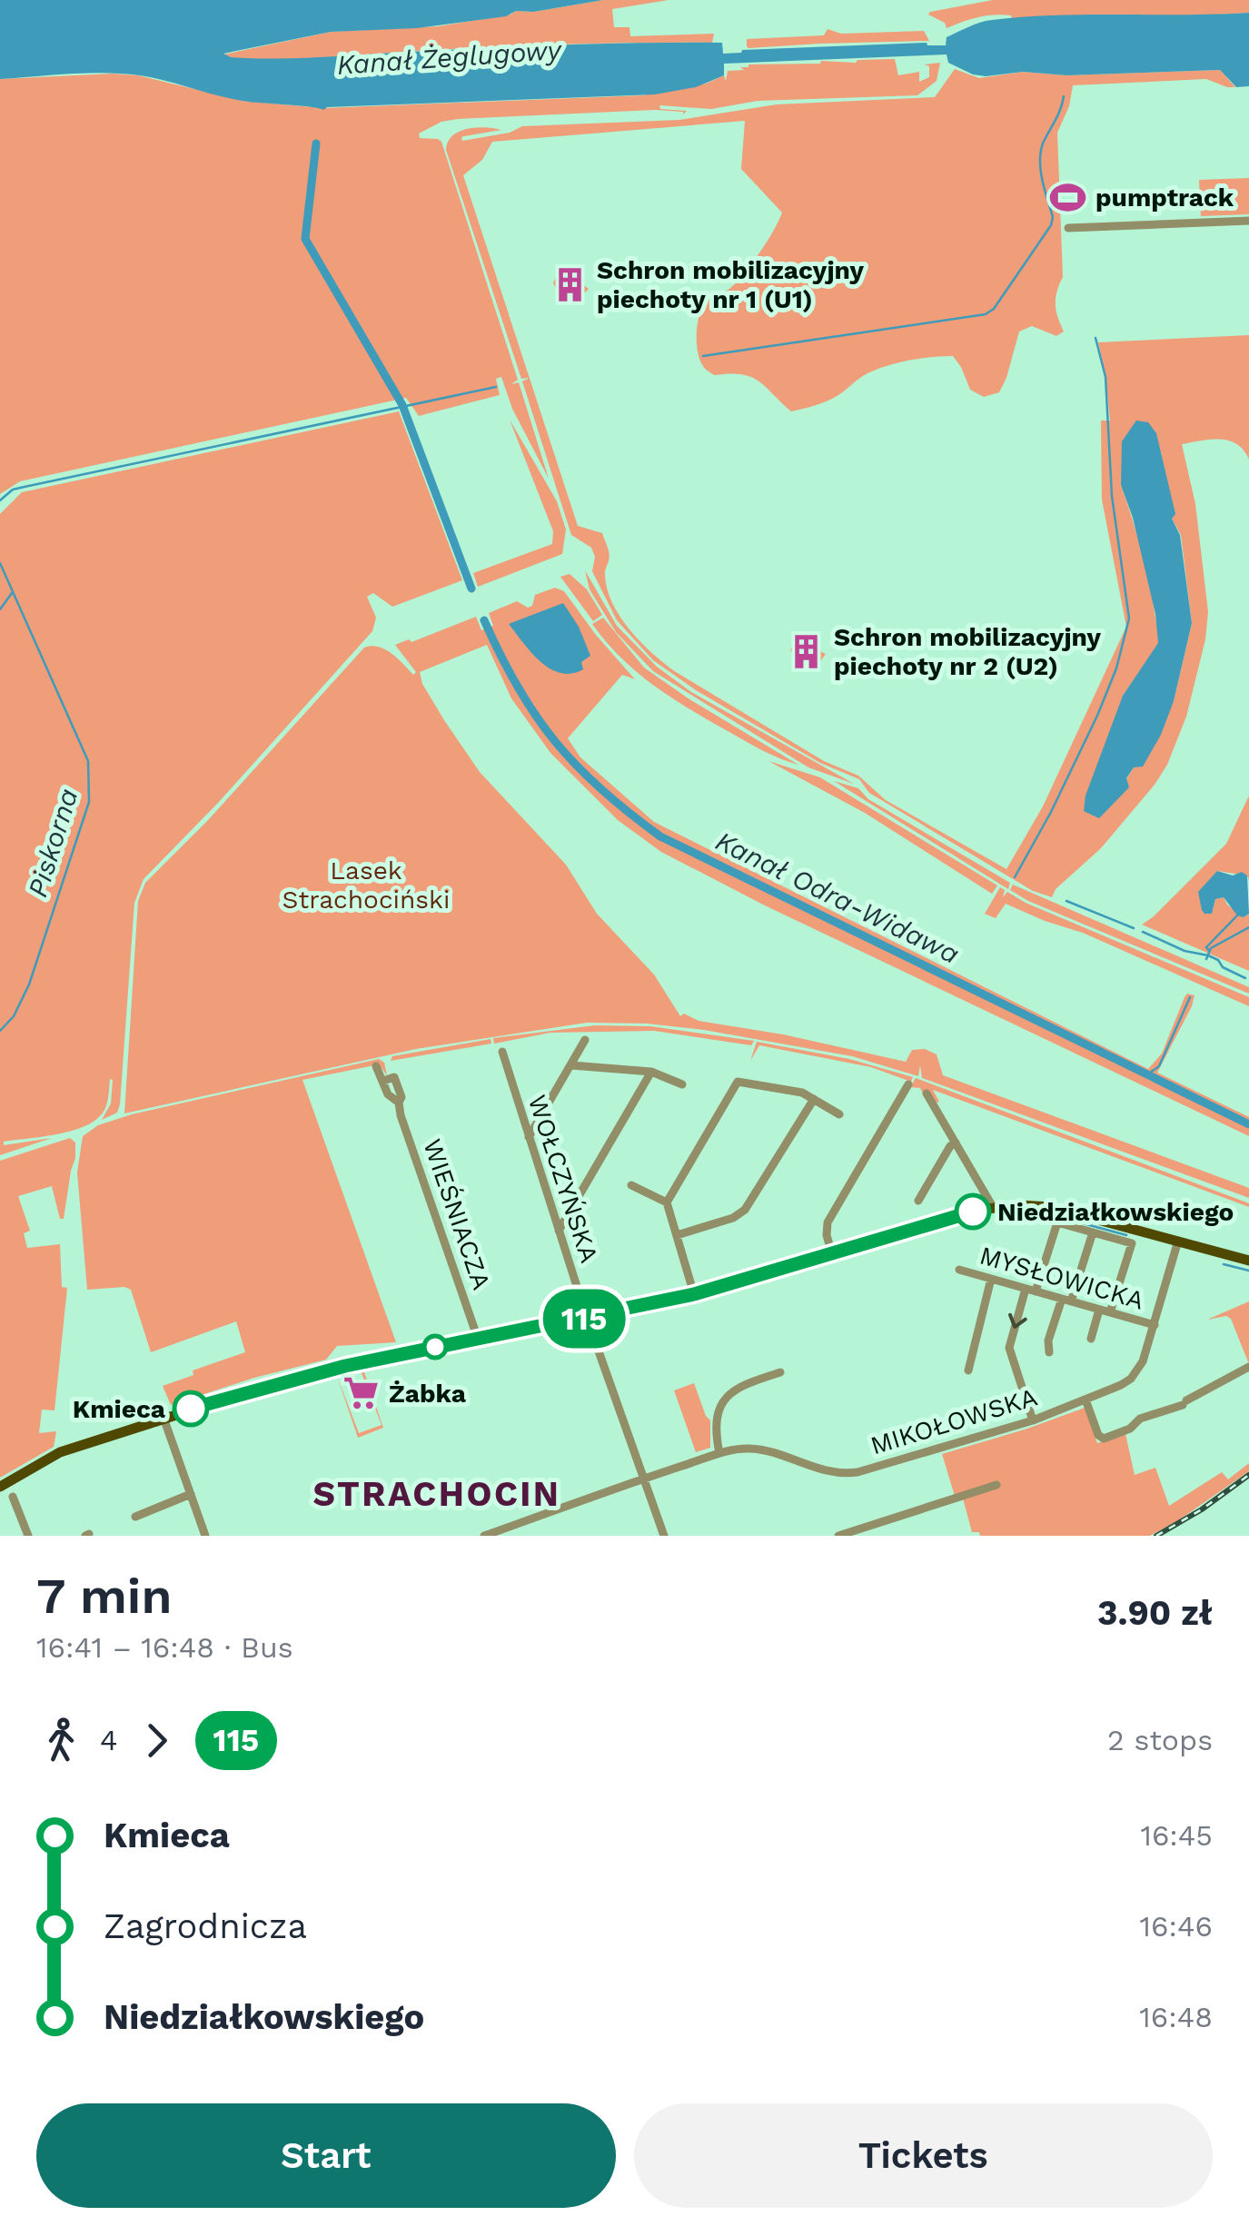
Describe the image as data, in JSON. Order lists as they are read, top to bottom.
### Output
{
  "streets": {
    "street": [
      "WOŁCZYŃSKA",
      "WIEŚNIACZA",
      "MYSŁOWICKA",
      "MIKOŁOWSKA"
    ]
  },
  "crossings": [
    ["WOŁCZYŃSKA", "MIKOŁOWSKA"],
    ["MYSŁOWICKA", "MIKOŁOWSKA"]
  ],
  "districts": ["STRACHOCIN"],
  "water": ["Kanał Żeglugowy", "Piskorna", "Kanał Odra-Widawa"],
  "parks": ["Lasek Strachociński"],
  "places": {
    "sports": ["pumptrack"],
    "building": ["Schron mobilizacyjny piechoty nr 1 (U1)", "Schron mobilizacyjny piechoty nr 2 (U2)"],
    "other": ["Niedziałkowskiego", "Kmieca"],
    "supermarket": ["Żabka"]
  },
  "lines": ["bus line 115"],
  "page": {
    "on_map": "115",
    "heading": ["7 min", "16:41 – 16:48 · Bus", "3.90 zł"],
    "legs": ["4", "115", "2 stops"],
    "list": [
      {
        "name": "Kmieca",
        "value": "16:45"
      },
      {
        "name": "Zagrodnicza",
        "value": "16:46"
      },
      {
        "name": "Niedziałkowskiego",
        "value": "16:48"
      }
    ],
    "buttons": ["Start", "Tickets"]
  }
}
